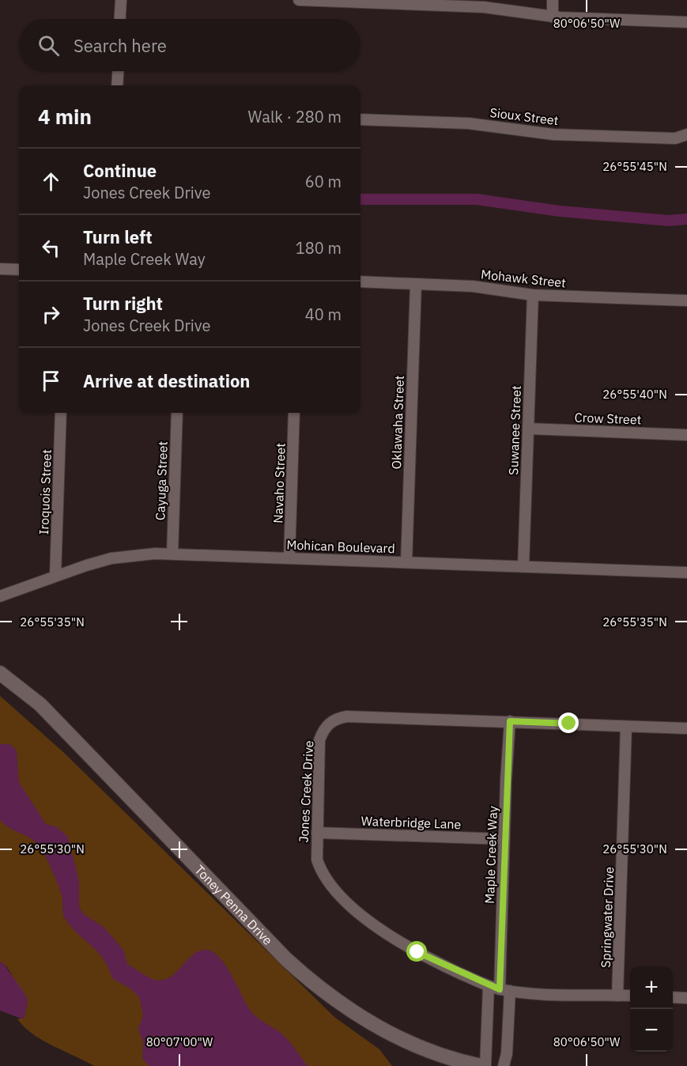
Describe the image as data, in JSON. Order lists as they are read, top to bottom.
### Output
{
  "streets": {
    "street": [
      "Sioux Street",
      "Mohawk Street",
      "Crow Street",
      "Oklawaha Street",
      "Suwanee Street",
      "Cayuga Street",
      "Navaho Street",
      "Iroquois Street",
      "Mohican Boulevard",
      "Jones Creek Drive",
      "Waterbridge Lane",
      "Maple Creek Way",
      "Toney Penna Drive",
      "Springwater Drive"
    ]
  },
  "crossings": [
    ["Mohawk Street", "Oklawaha Street"],
    ["Mohawk Street", "Suwanee Street"],
    ["Crow Street", "Suwanee Street"],
    ["Oklawaha Street", "Mohican Boulevard"],
    ["Suwanee Street", "Mohican Boulevard"],
    ["Cayuga Street", "Mohican Boulevard"],
    ["Navaho Street", "Mohican Boulevard"],
    ["Iroquois Street", "Mohican Boulevard"],
    ["Jones Creek Drive", "Waterbridge Lane"],
    ["Jones Creek Drive", "Maple Creek Way"],
    ["Jones Creek Drive", "Springwater Drive"],
    ["Waterbridge Lane", "Maple Creek Way"]
  ],
  "page": {
    "search": "Search here",
    "heading": ["4 min", "Walk · 280 m"],
    "list": [
      ["Continue", "Jones Creek Drive", "60 m"],
      ["Turn left", "Maple Creek Way", "180 m"],
      ["Turn right", "Jones Creek Drive", "40 m"],
      "Arrive at destination"
    ],
    "map_buttons": ["+", "−"]
  },
  "coordinates": [
    "80°06'50\"W",
    "26°55'45\"N",
    "26°55'40\"N",
    "26°55'35\"N",
    "26°55'30\"N",
    "80°07'00\"W"
  ]
}
